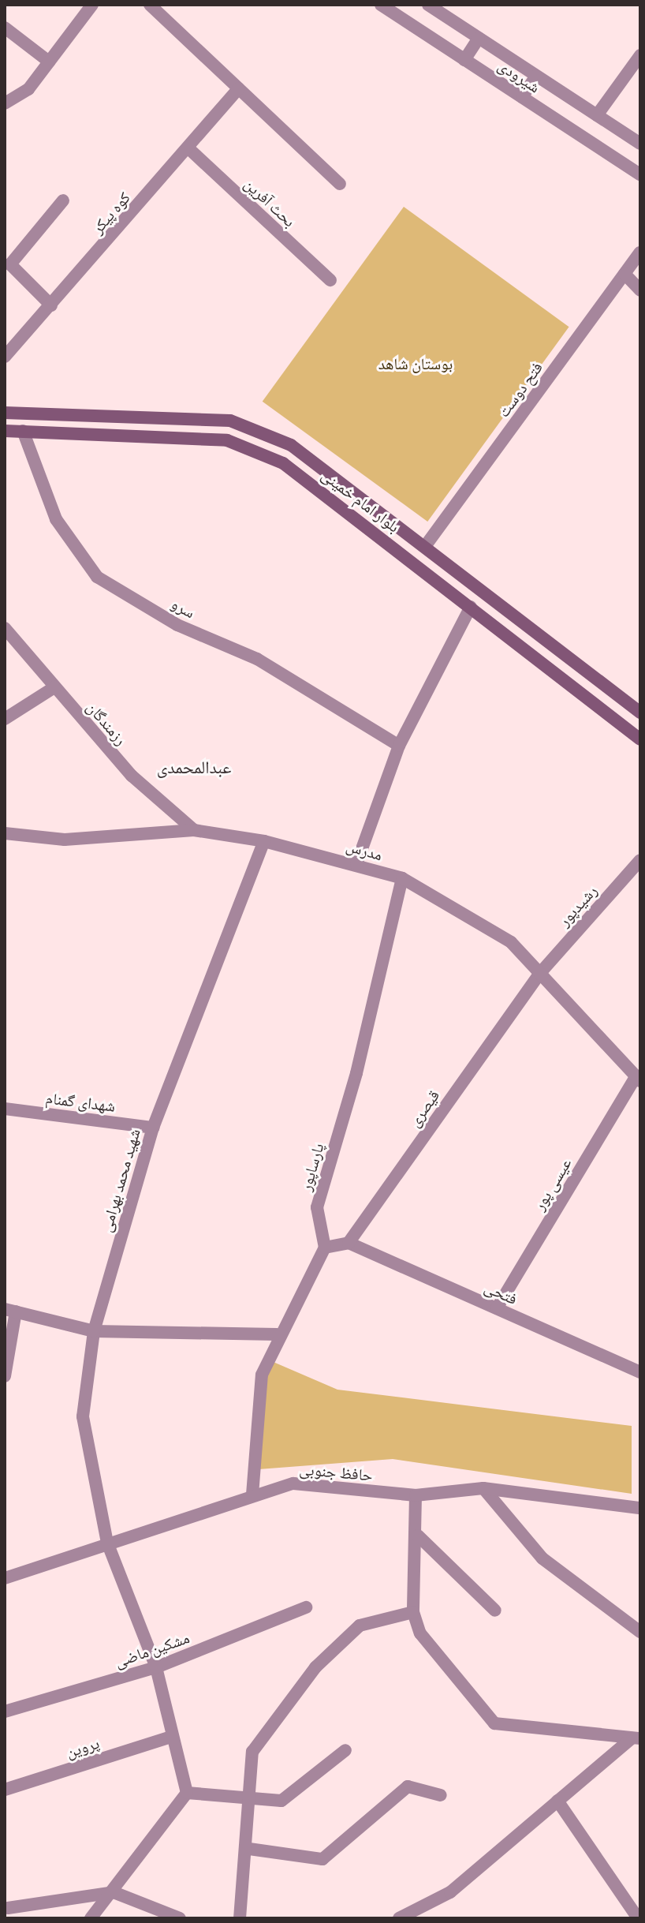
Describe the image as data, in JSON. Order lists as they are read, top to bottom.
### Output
{
  "streets": {
    "main road": ["بلوار امام خمینی"],
    "street": [
      "شیرودی",
      "بحث آفرین",
      "کوه پیکر",
      "فتح دوست",
      "سرو",
      "رزمندگان",
      "مدرس",
      "رشیدپور",
      "شهدای گمنام",
      "قیصری",
      "پارساپور",
      "شهید محمد بهرامی",
      "عیسی پور",
      "فتحی",
      "حافظ جنوبی",
      "مشکین ماضی",
      "پروین"
    ]
  },
  "crossings": [
    ["بحث آفرین", "کوه پیکر"],
    ["فتح دوست", "بلوار امام خمینی"],
    ["بلوار امام خمینی", "سرو"],
    ["رزمندگان", "مدرس"],
    ["مدرس", "رشیدپور"],
    ["مدرس", "قیصری"],
    ["مدرس", "پارساپور"],
    ["مدرس", "شهید محمد بهرامی"],
    ["مدرس", "عیسی پور"],
    ["رشیدپور", "قیصری"],
    ["شهدای گمنام", "شهید محمد بهرامی"],
    ["قیصری", "فتحی"],
    ["شهید محمد بهرامی", "حافظ جنوبی"],
    ["شهید محمد بهرامی", "مشکین ماضی"],
    ["شهید محمد بهرامی", "پروین"],
    ["عیسی پور", "فتحی"]
  ],
  "districts": ["عبدالمحمدی"],
  "parks": ["بوستان شاهد"]
}
